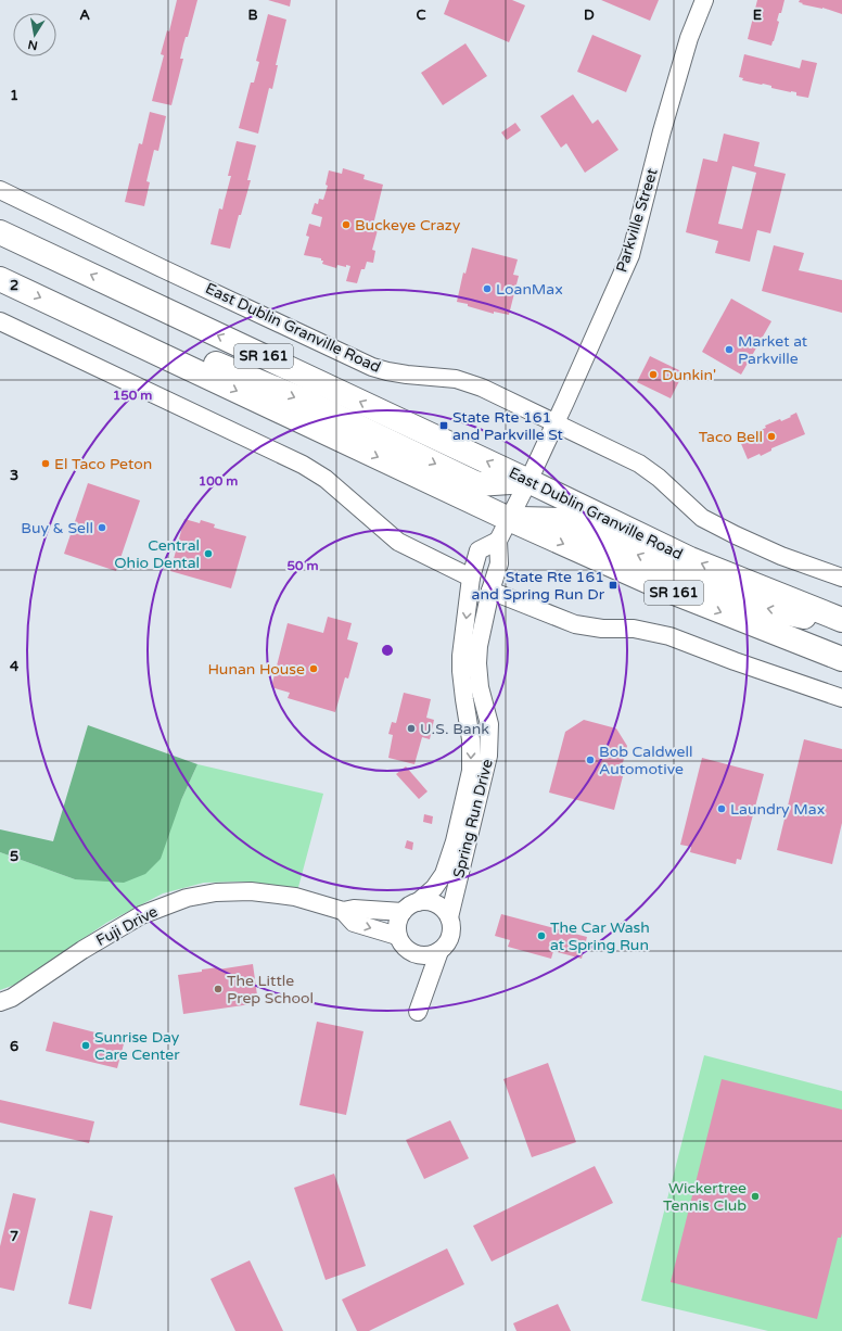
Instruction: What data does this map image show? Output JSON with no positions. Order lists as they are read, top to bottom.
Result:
{
  "streets": {
    "main road": ["East Dublin Granville Road", "SR 161"],
    "street": ["Parkville Street", "Spring Run Drive", "Fuji Drive"]
  },
  "crossings": [
    ["Parkville Street", "East Dublin Granville Road"],
    ["Parkville Street", "Spring Run Drive"],
    ["East Dublin Granville Road", "Spring Run Drive"],
    ["SR 161", "Spring Run Drive"],
    ["Spring Run Drive", "Fuji Drive"]
  ],
  "places": {
    "other": [
      "Buckeye Crazy",
      "LoanMax",
      "Market at Parkville",
      "Dunkin'",
      "Taco Bell",
      "El Taco Peton",
      "Buy & Sell",
      "Central Ohio Dental",
      "Hunan House",
      "U.S. Bank",
      "Bob Caldwell Automotive",
      "Laundry Max",
      "The Car Wash at Spring Run",
      "The Little Prep School",
      "Sunrise Day Care Center",
      "Wickertree Tennis Club"
    ],
    "transit": ["State Rte 161 and Parkville St", "State Rte 161 and Spring Run Dr"]
  },
  "north": "bottom",
  "grid": {
    "columns": [
      "A",
      "B",
      "C",
      "D",
      "E"
    ],
    "rows": [
      "1",
      "2",
      "3",
      "4",
      "5",
      "6",
      "7"
    ]
  },
  "rings": ["150 m", "100 m", "50 m"]
}
